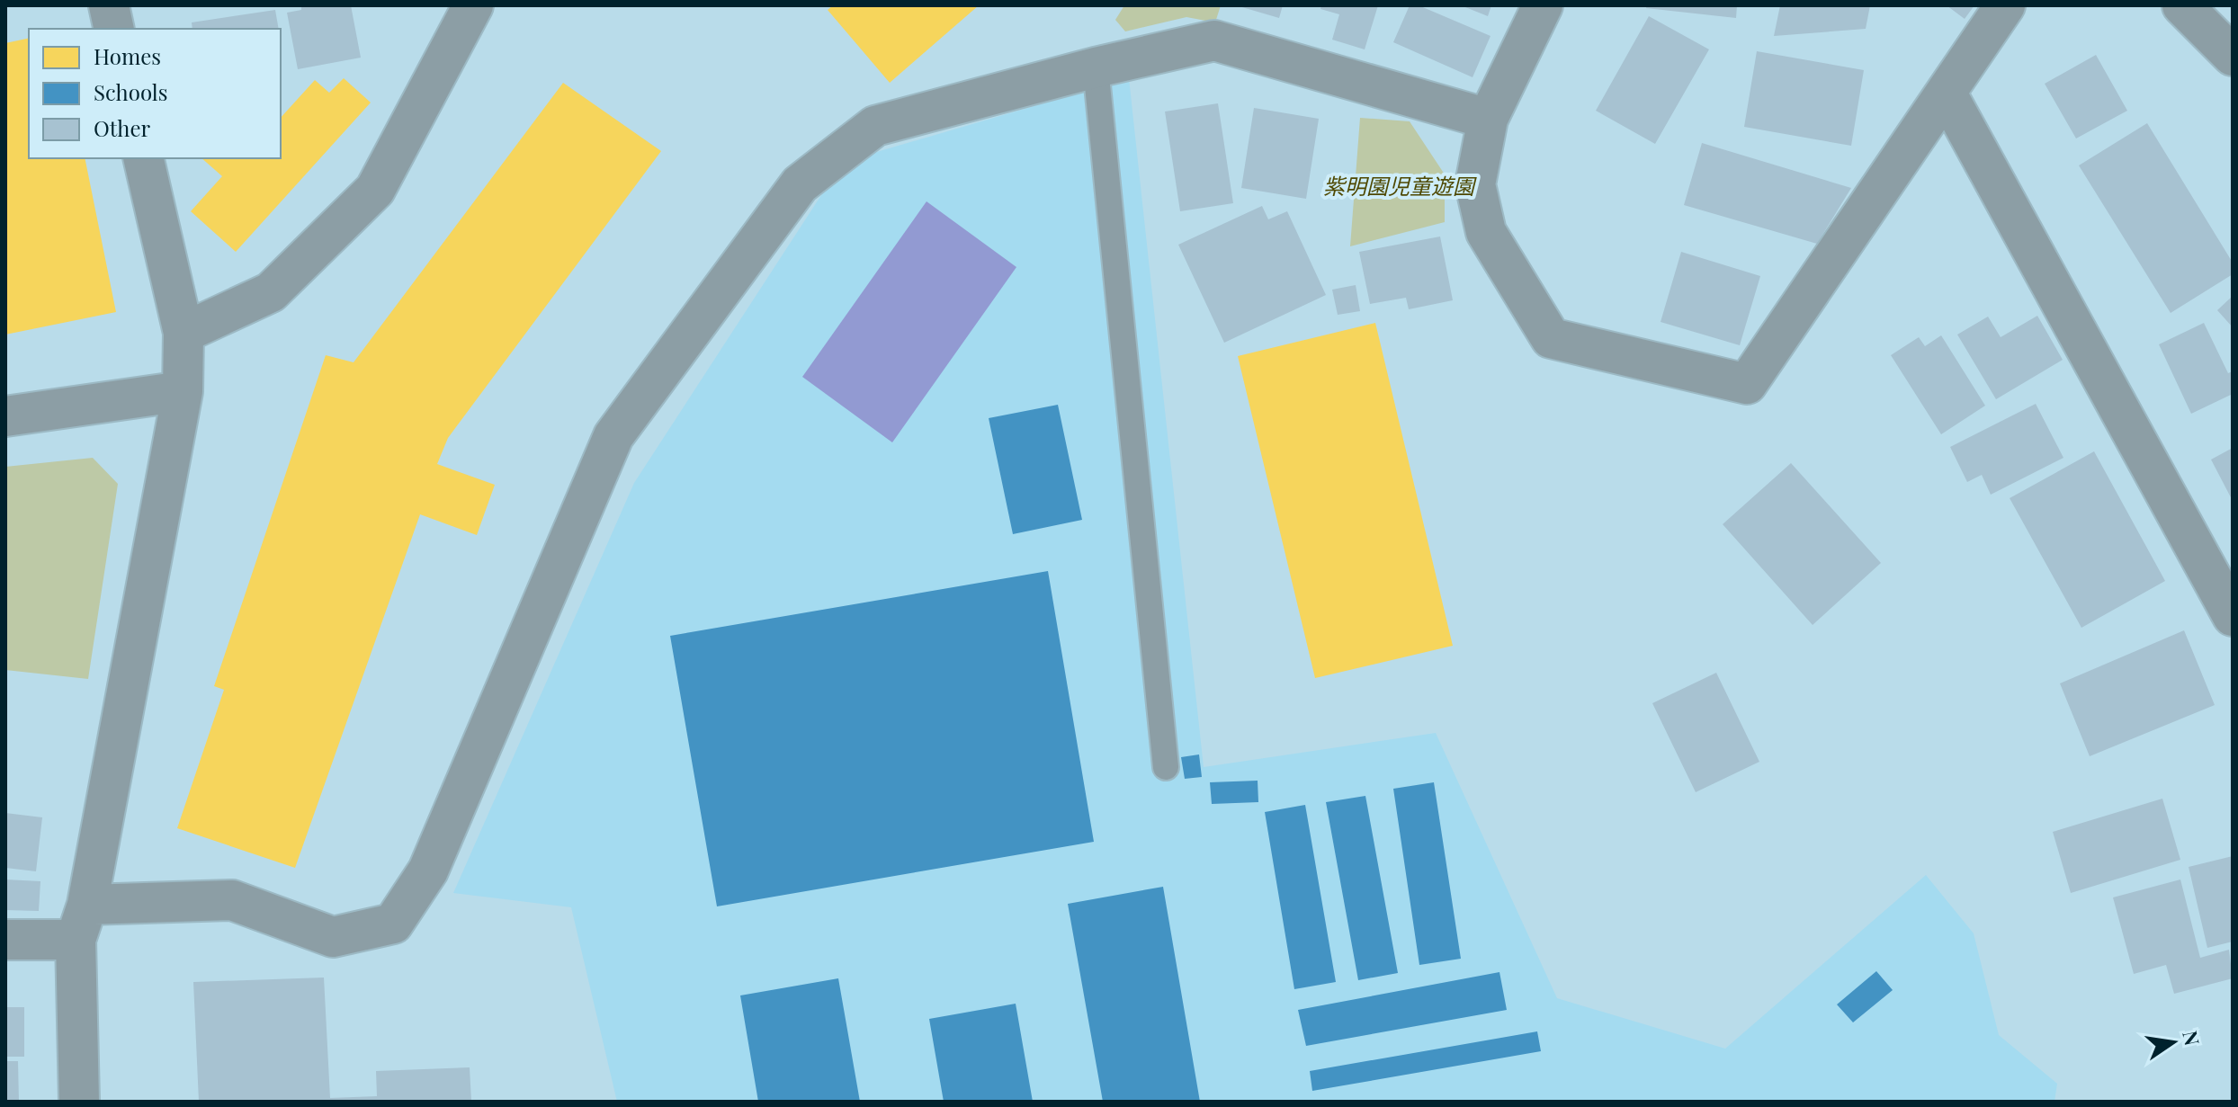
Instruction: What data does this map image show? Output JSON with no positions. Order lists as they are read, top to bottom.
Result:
{
  "parks": ["紫明園児童遊園"],
  "legend": ["Homes", "Schools", "Other"],
  "north": "right"
}
